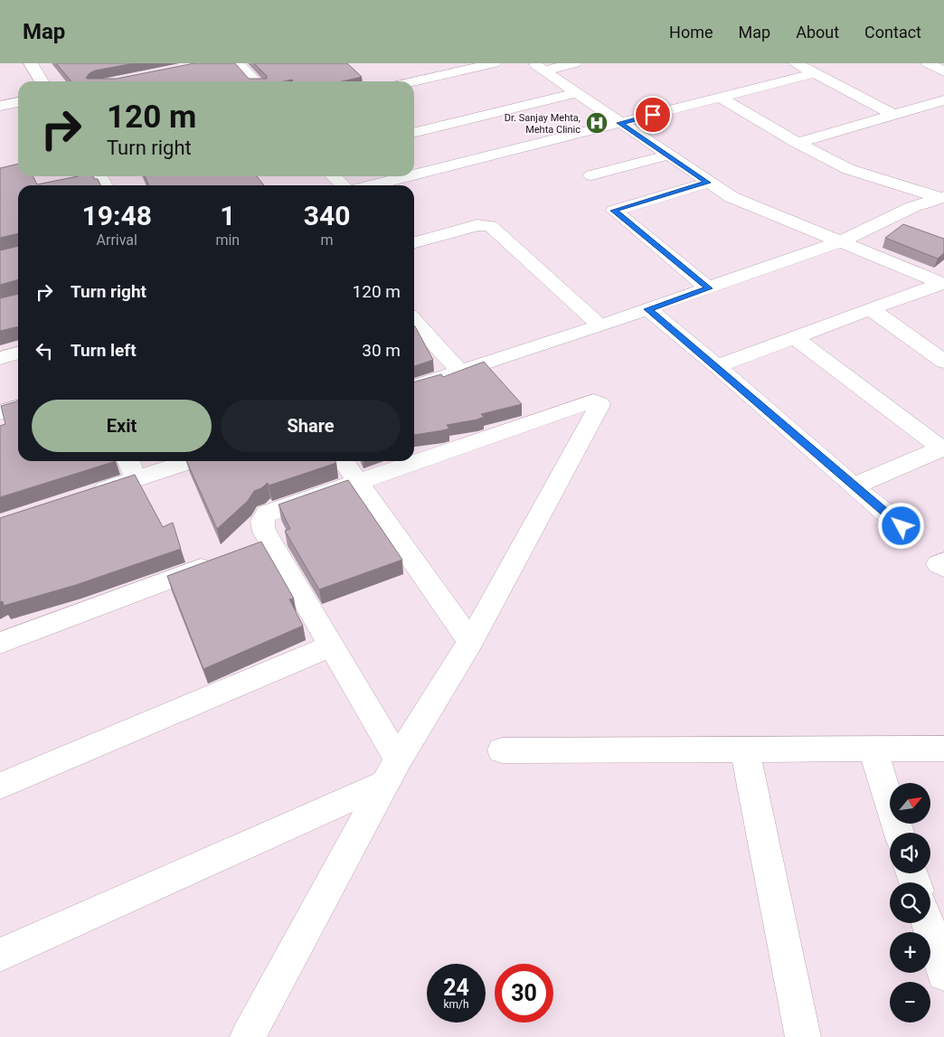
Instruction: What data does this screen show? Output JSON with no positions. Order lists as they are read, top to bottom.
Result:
{
  "places": {
    "hospital": ["Dr. Sanjay Mehta, Mehta Clinic"]
  },
  "north": "top right",
  "page": {
    "header": "Map",
    "nav": [
      "Home",
      "Map",
      "About",
      "Contact"
    ],
    "turn": ["120 m", "Turn right"],
    "eta": [
      "19:48",
      "Arrival",
      "1",
      "min",
      "340",
      "m"
    ],
    "list": [
      {
        "name": "Turn right",
        "value": "120 m"
      },
      {
        "name": "Turn left",
        "value": "30 m"
      }
    ],
    "buttons": ["Exit", "Share"],
    "map_buttons": ["+", "−"],
    "speed": "24 km/h",
    "limit": "30"
  }
}
